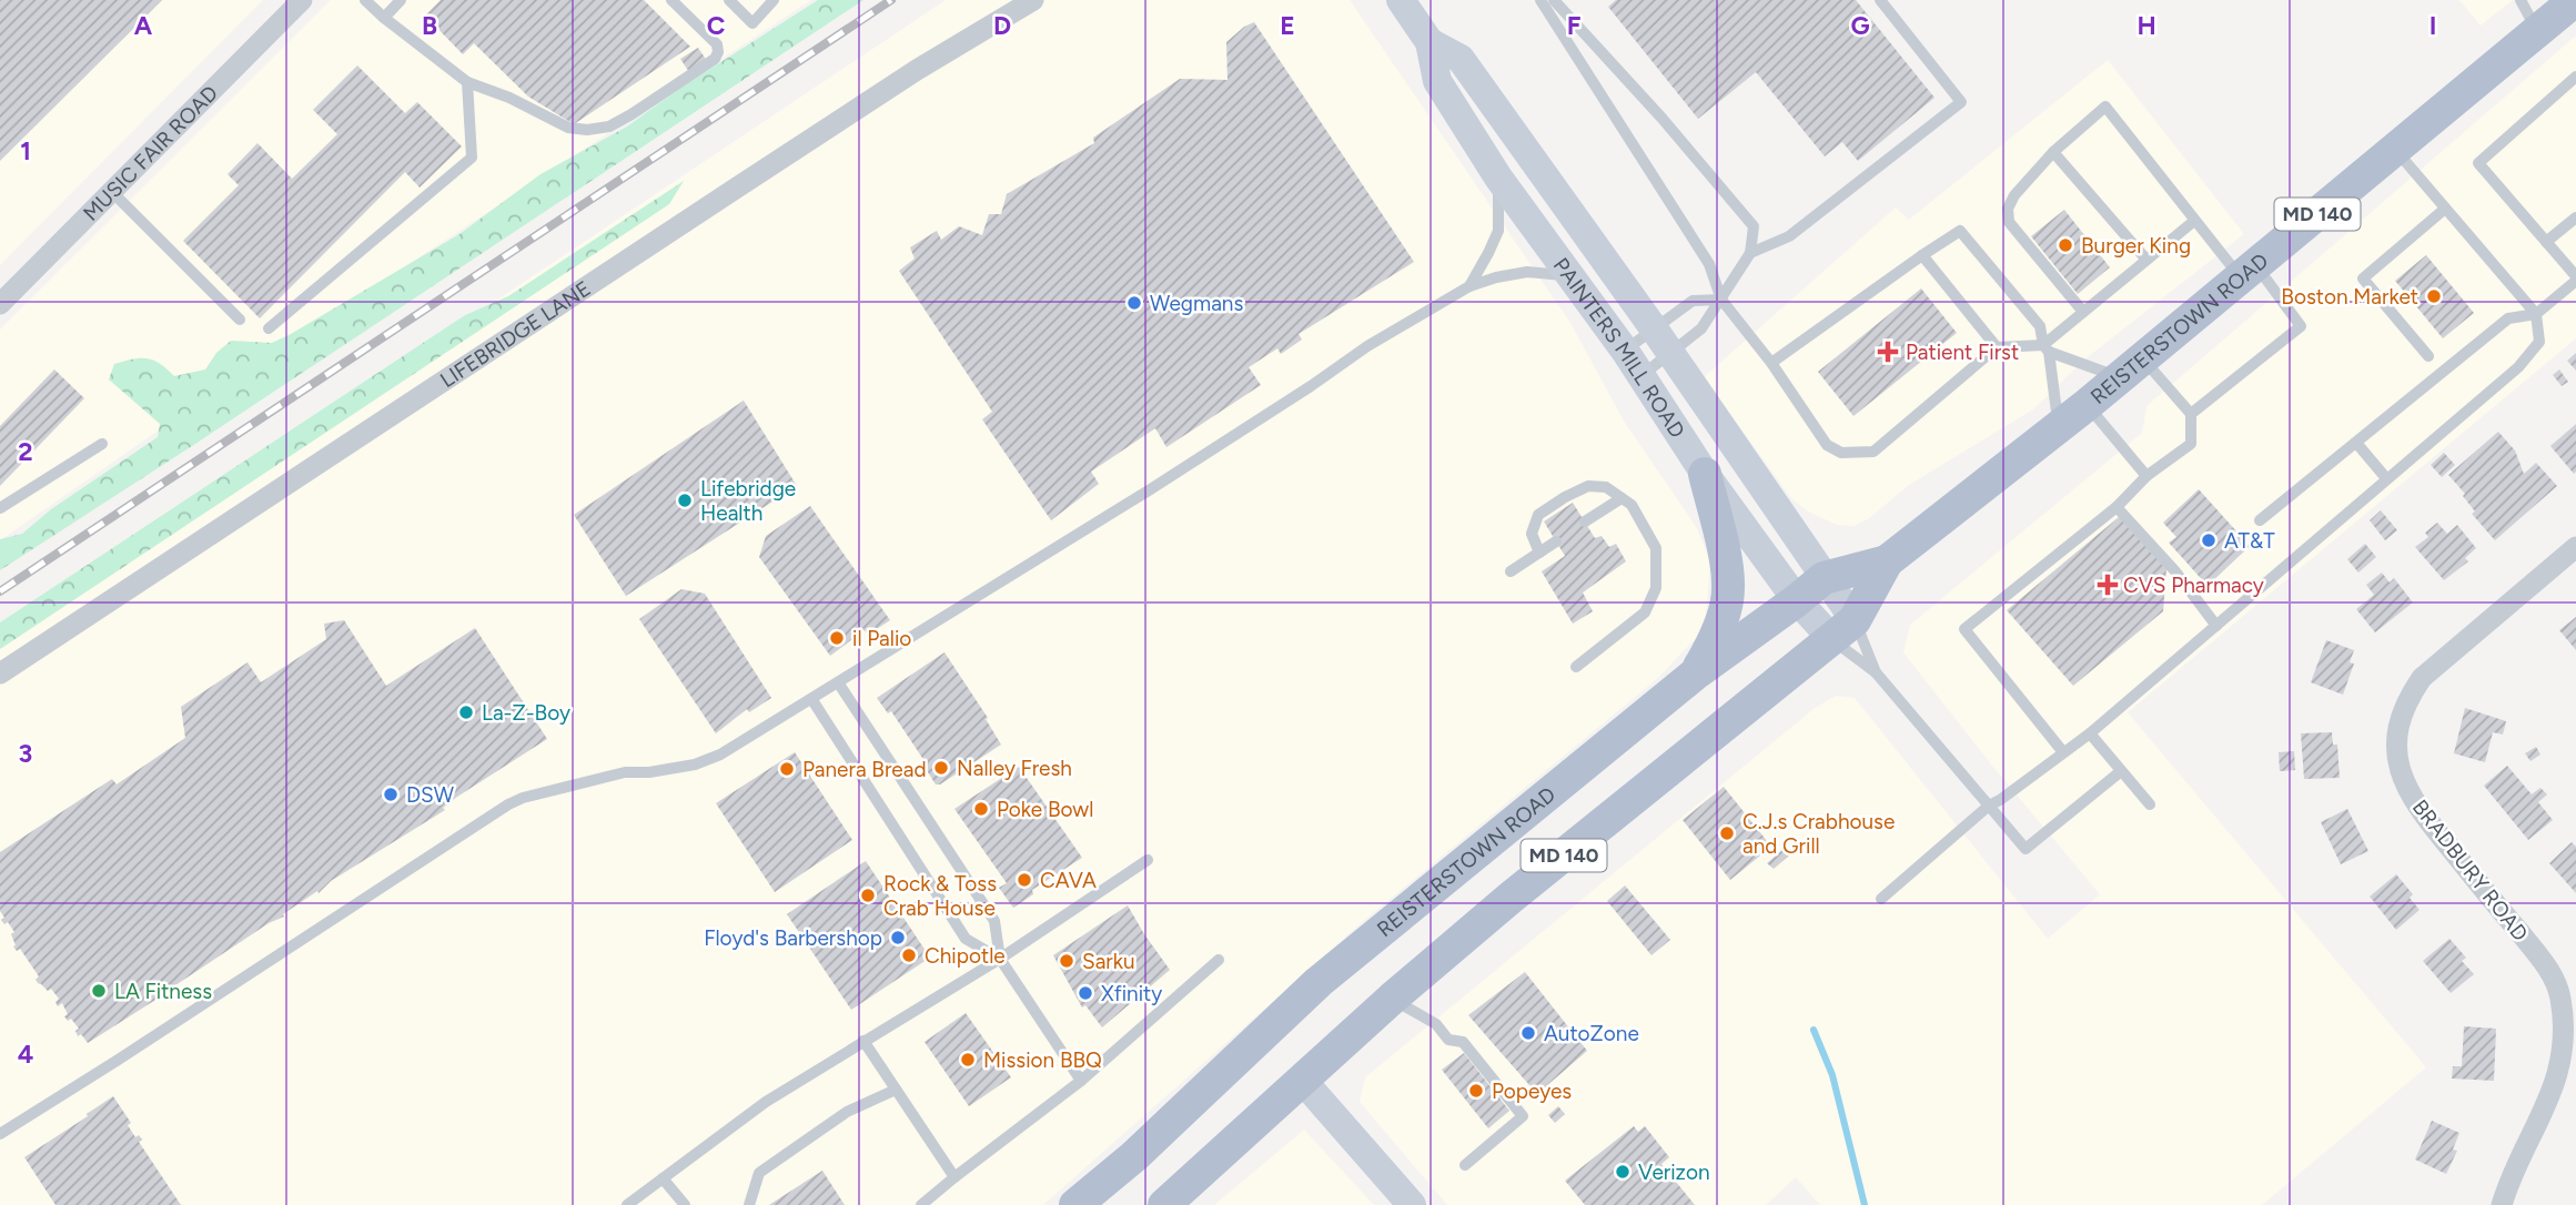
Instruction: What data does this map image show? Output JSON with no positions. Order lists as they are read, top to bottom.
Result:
{
  "streets": {
    "main road": ["MD 140", "REISTERSTOWN ROAD", "PAINTERS MILL ROAD"],
    "street": ["MUSIC FAIR ROAD", "LIFEBRIDGE LANE", "BRADBURY ROAD"]
  },
  "crossings": [
    ["REISTERSTOWN ROAD", "PAINTERS MILL ROAD"]
  ],
  "places": {
    "other": [
      "Burger King",
      "Boston Market",
      "Wegmans",
      "Lifebridge Health",
      "AT&T",
      "il Palio",
      "La-Z-Boy",
      "Nalley Fresh",
      "Panera Bread",
      "DSW",
      "Poke Bowl",
      "C.J.s Crabhouse and Grill",
      "CAVA",
      "Rock & Toss Crab House",
      "Floyd's Barbershop",
      "Chipotle",
      "Sarku",
      "LA Fitness",
      "Xfinity",
      "AutoZone",
      "Mission BBQ",
      "Popeyes",
      "Verizon"
    ],
    "health": ["Patient First", "CVS Pharmacy"]
  },
  "grid": {
    "columns": [
      "A",
      "B",
      "C",
      "D",
      "E",
      "F",
      "G",
      "H",
      "I"
    ],
    "rows": [
      "1",
      "2",
      "3",
      "4"
    ]
  }
}
